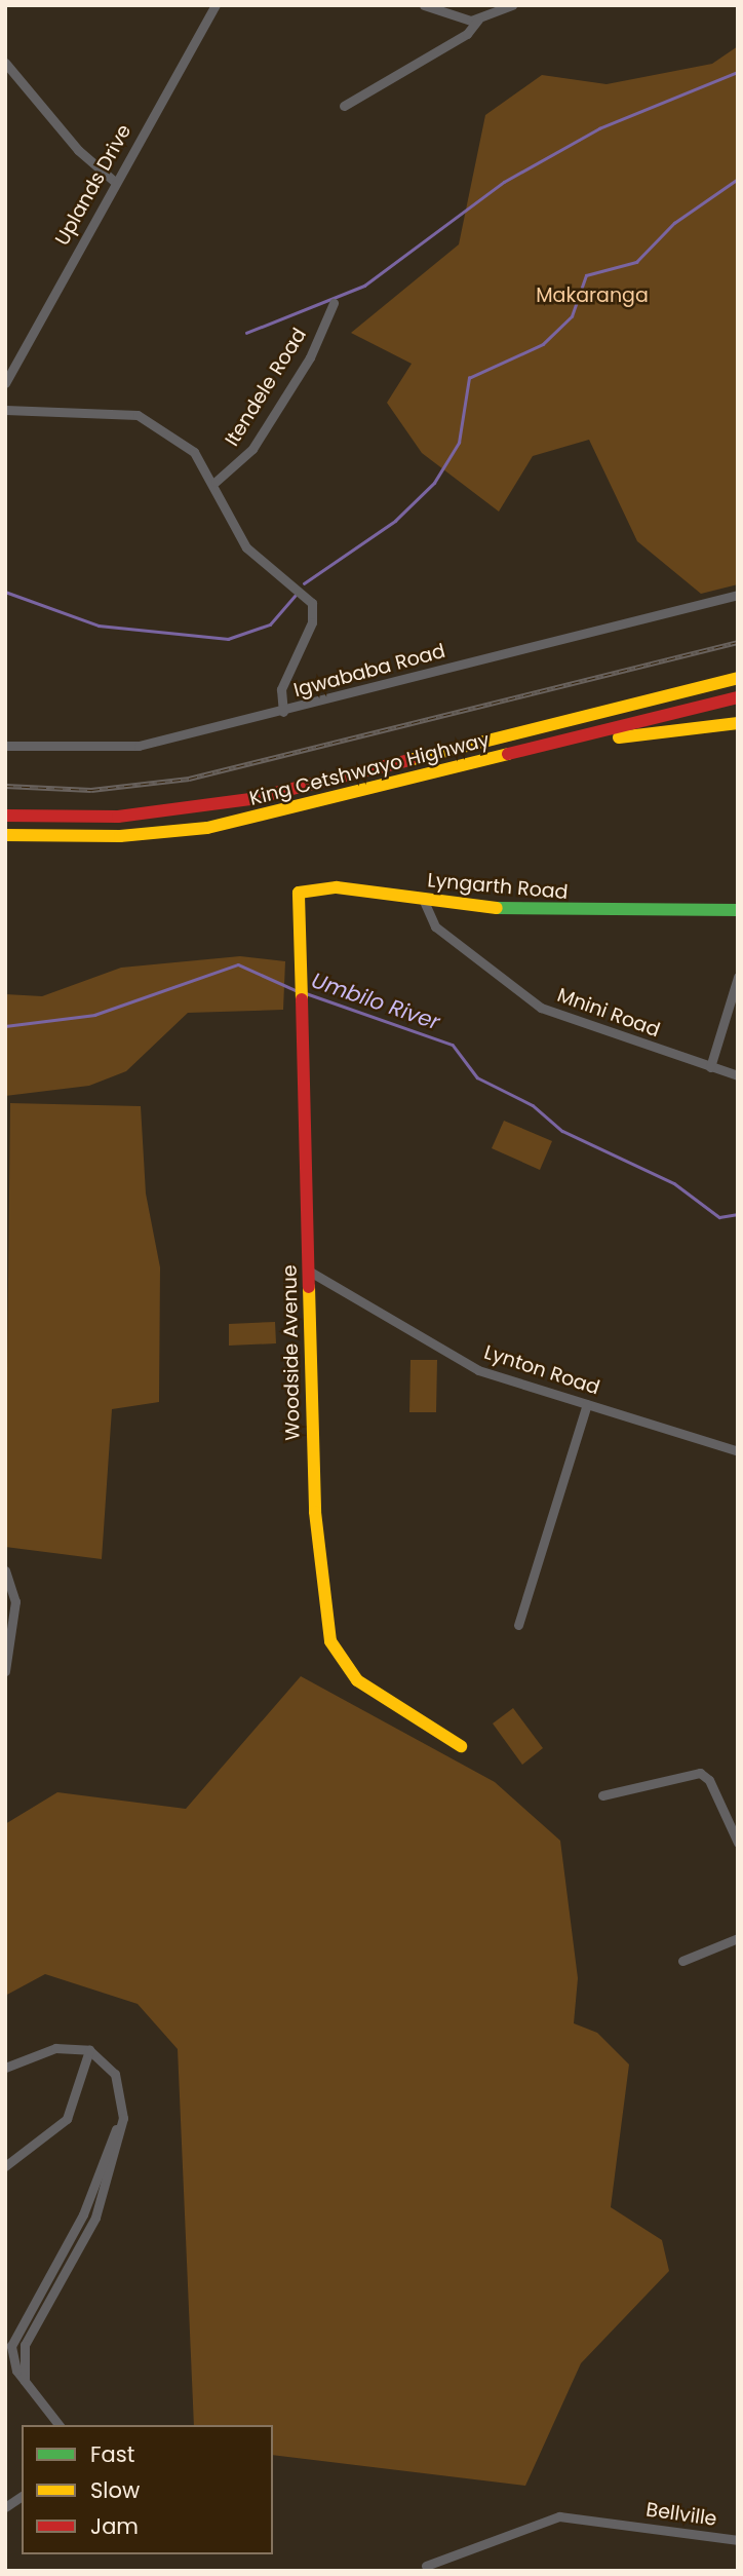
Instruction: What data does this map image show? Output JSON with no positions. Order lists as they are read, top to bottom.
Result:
{
  "streets": {
    "main road": ["King Cetshwayo Highway", "Lyngarth Road", "Woodside Avenue"],
    "street": [
      "Uplands Drive",
      "Itendele Road",
      "Igwababa Road",
      "Mnini Road",
      "Lynton Road",
      "Bellville"
    ]
  },
  "crossings": [
    ["Lyngarth Road", "Mnini Road"],
    ["Lyngarth Road", "Woodside Avenue"],
    ["Woodside Avenue", "Lynton Road"]
  ],
  "water": ["Umbilo River"],
  "parks": ["Makaranga"],
  "legend": ["Fast", "Slow", "Jam"]
}
